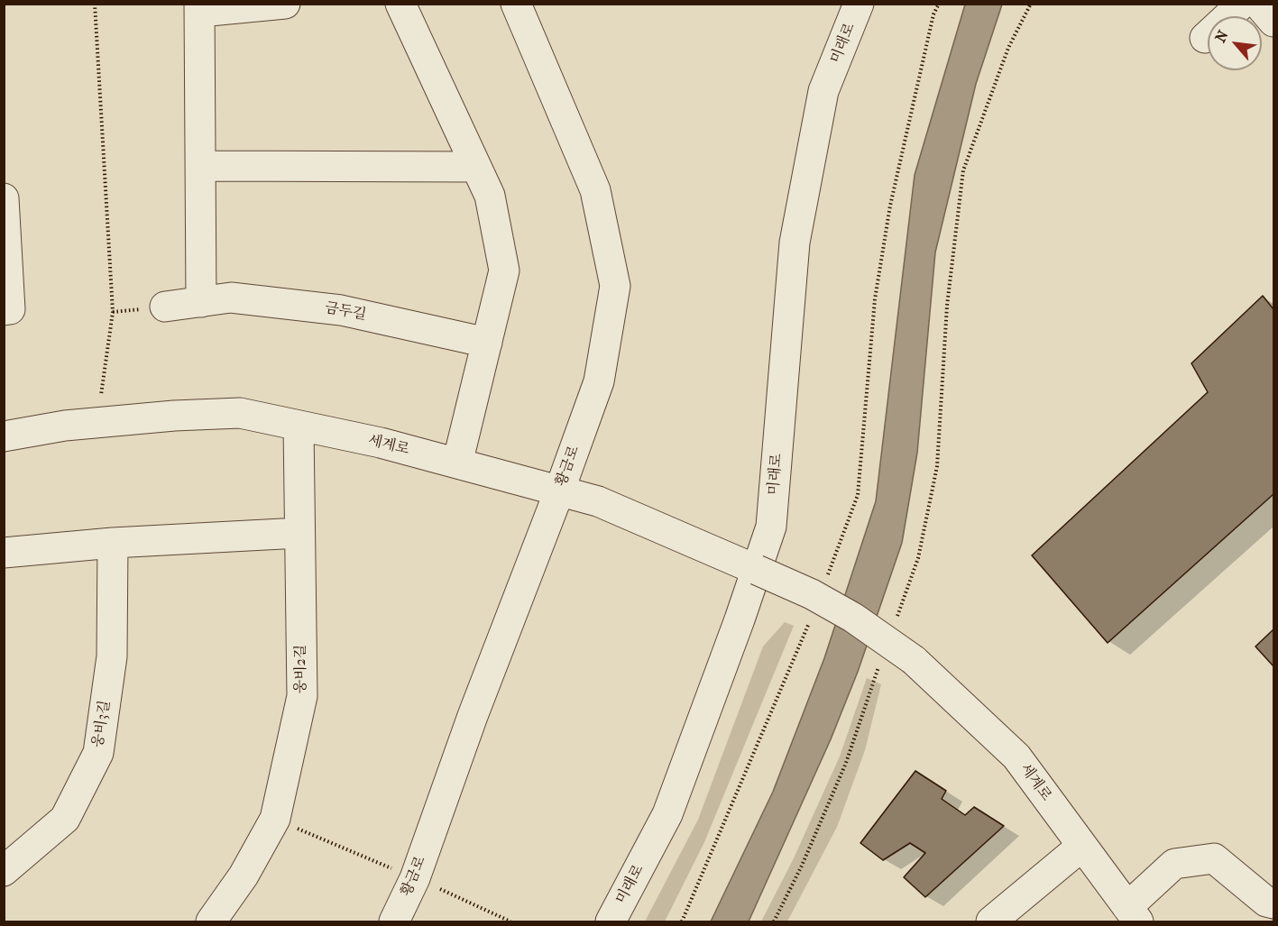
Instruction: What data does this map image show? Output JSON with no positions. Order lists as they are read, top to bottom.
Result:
{
  "streets": {
    "street": [
      "미래로",
      "금두길",
      "세계로",
      "황금로",
      "웅비2길",
      "웅비3길"
    ]
  },
  "crossings": [
    ["미래로", "세계로"],
    ["세계로", "황금로"],
    ["세계로", "웅비2길"]
  ],
  "north": "top left"
}
